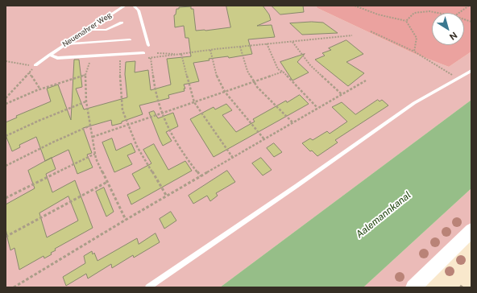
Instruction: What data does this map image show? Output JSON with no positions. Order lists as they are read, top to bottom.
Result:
{
  "streets": {
    "lane": ["Neuenahrer Weg"]
  },
  "water": ["Aalemannkanal"],
  "north": "bottom right"
}
